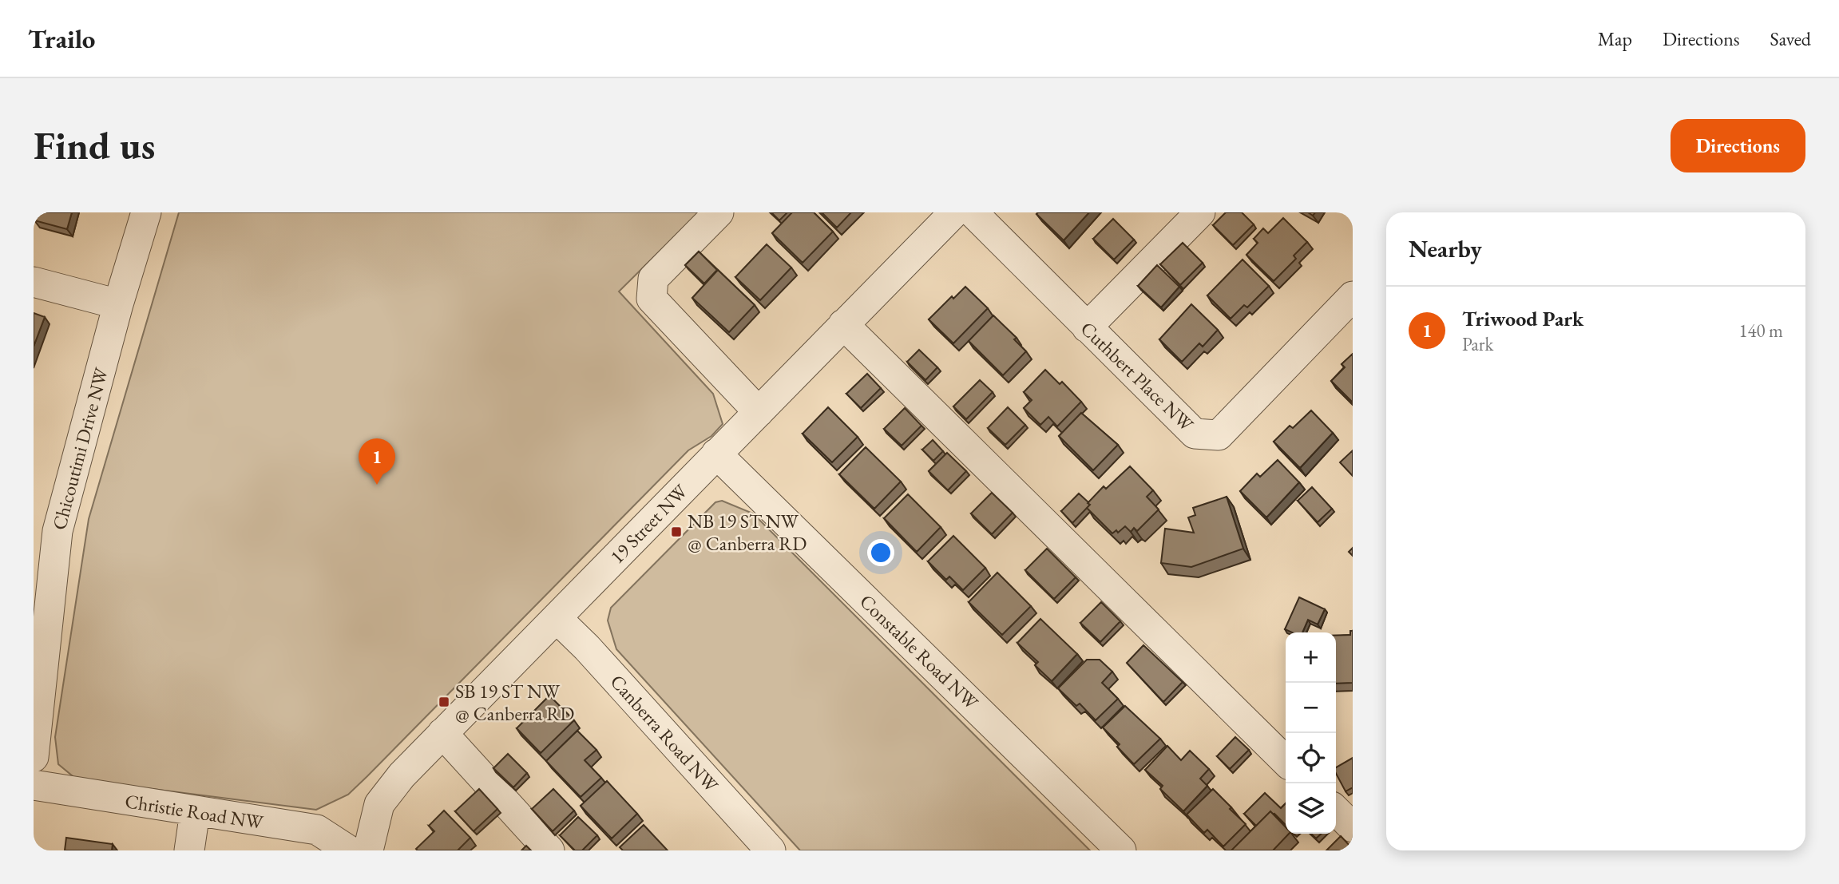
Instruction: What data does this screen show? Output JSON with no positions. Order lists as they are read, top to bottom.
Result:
{
  "streets": {
    "street": [
      "Cuthbert Place NW",
      "Chicoutimi Drive NW",
      "19 Street NW",
      "Constable Road NW",
      "Canberra Road NW",
      "Christie Road NW"
    ]
  },
  "crossings": [
    ["19 Street NW", "Constable Road NW"],
    ["19 Street NW", "Canberra Road NW"]
  ],
  "places": {
    "transit": ["NB 19 ST NW @ Canberra RD", "SB 19 ST NW @ Canberra RD"]
  },
  "page": {
    "header": "Trailo",
    "nav": ["Map", "Directions", "Saved"],
    "buttons": "Directions",
    "title": "Find us",
    "heading": "Nearby",
    "list": [
      {
        "mark": "1",
        "name": "Triwood Park",
        "note": "Park",
        "value": "140 m"
      }
    ],
    "pins": "1",
    "map_buttons": ["+", "−"]
  }
}
